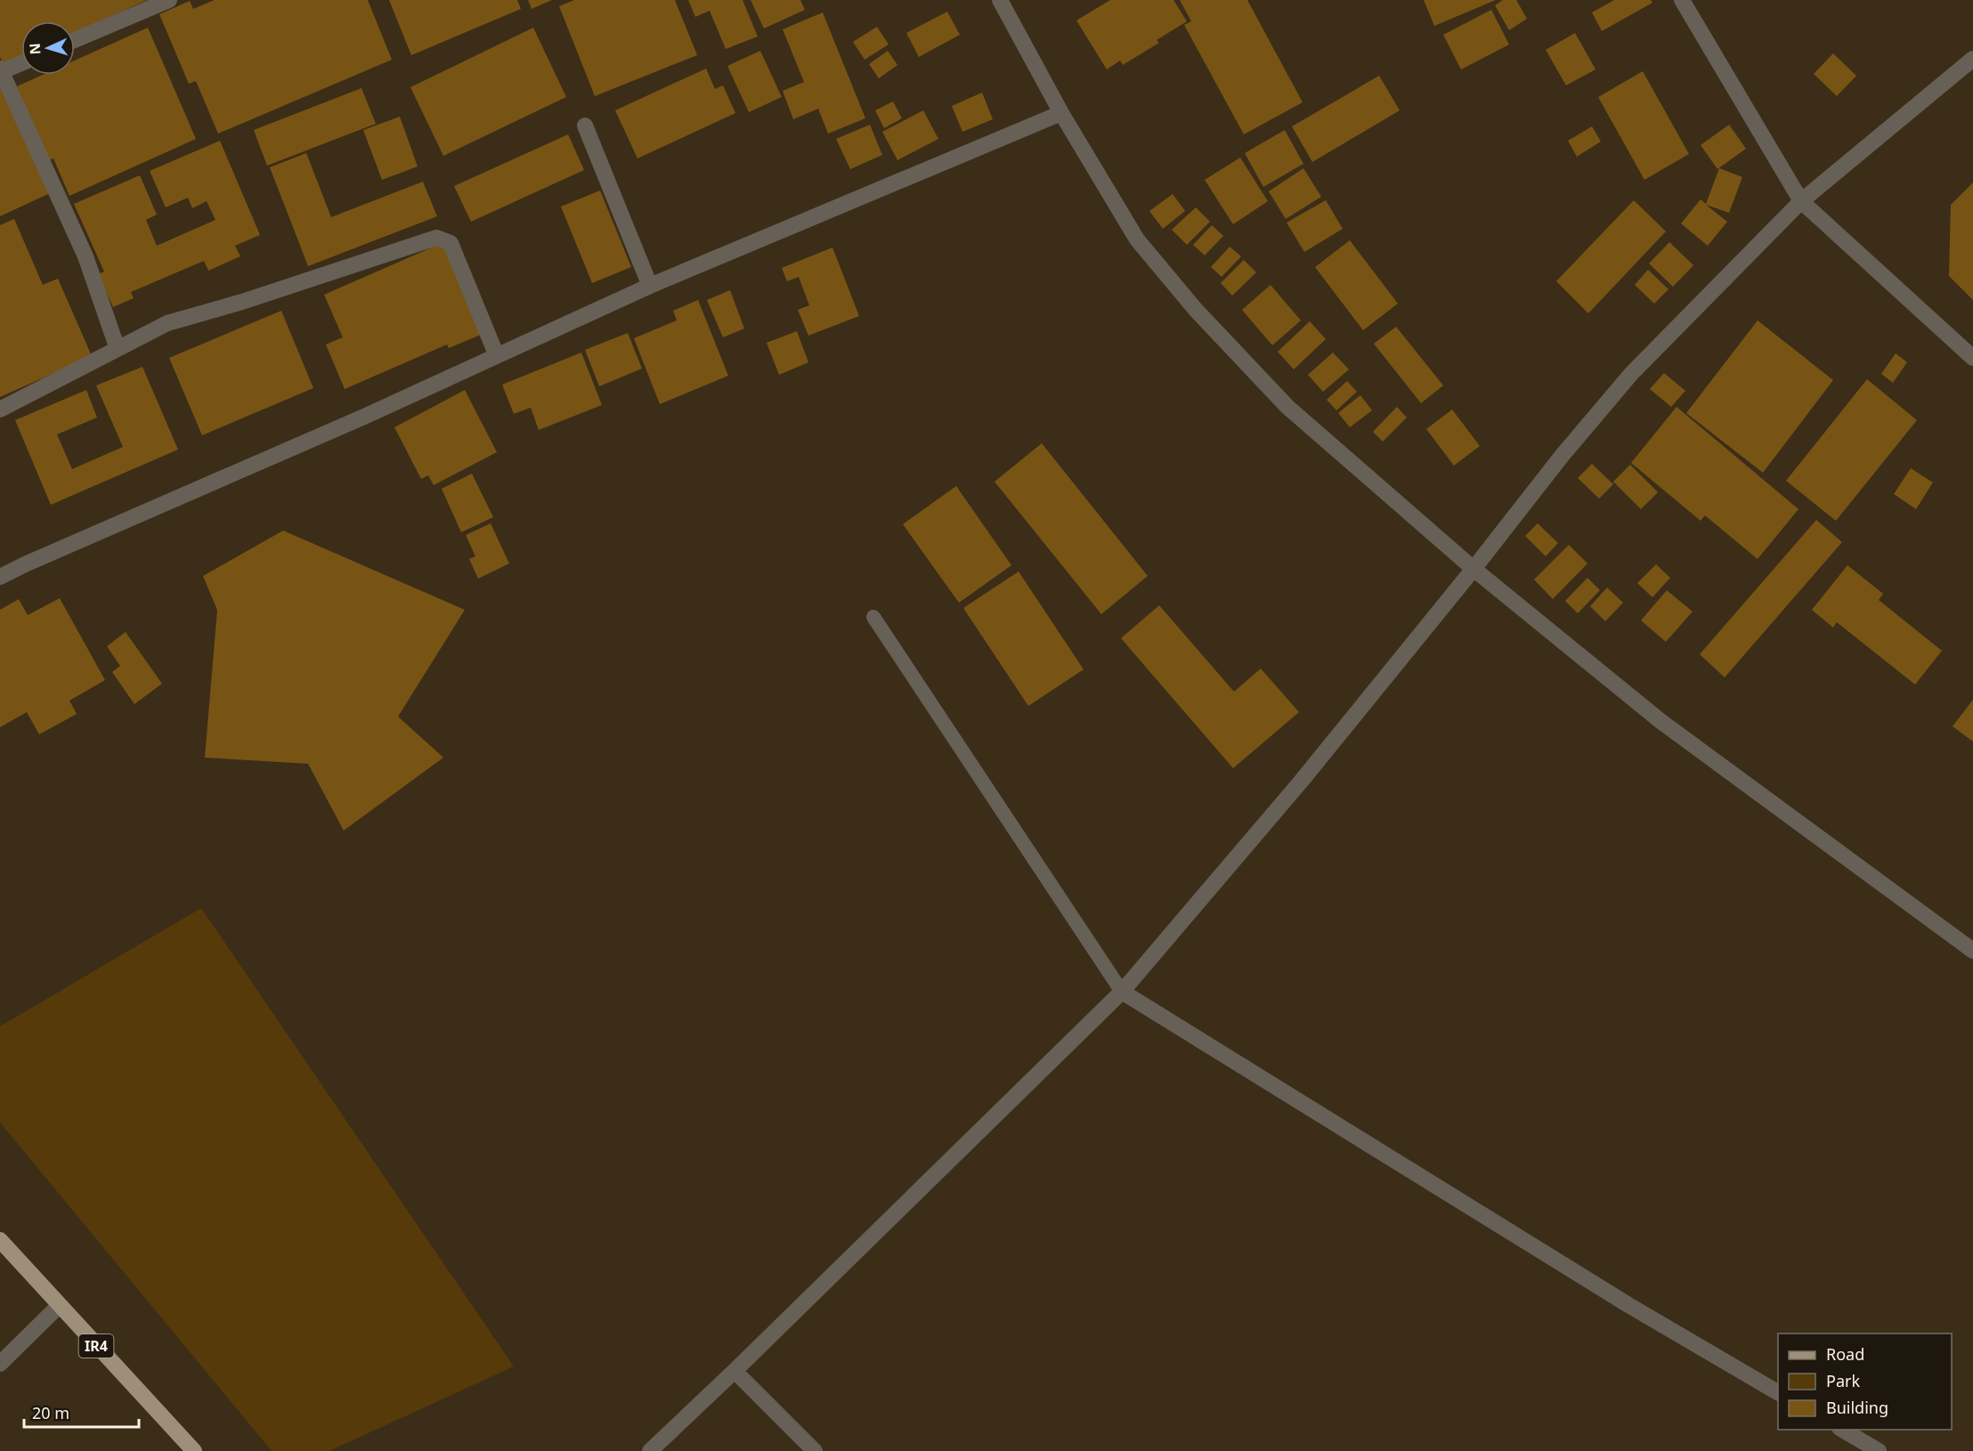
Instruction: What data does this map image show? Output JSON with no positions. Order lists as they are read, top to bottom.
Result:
{
  "streets": {
    "main road": ["IR4"]
  },
  "legend": ["Road", "Park", "Building"],
  "scale_bar": "20 m",
  "north": "left"
}
